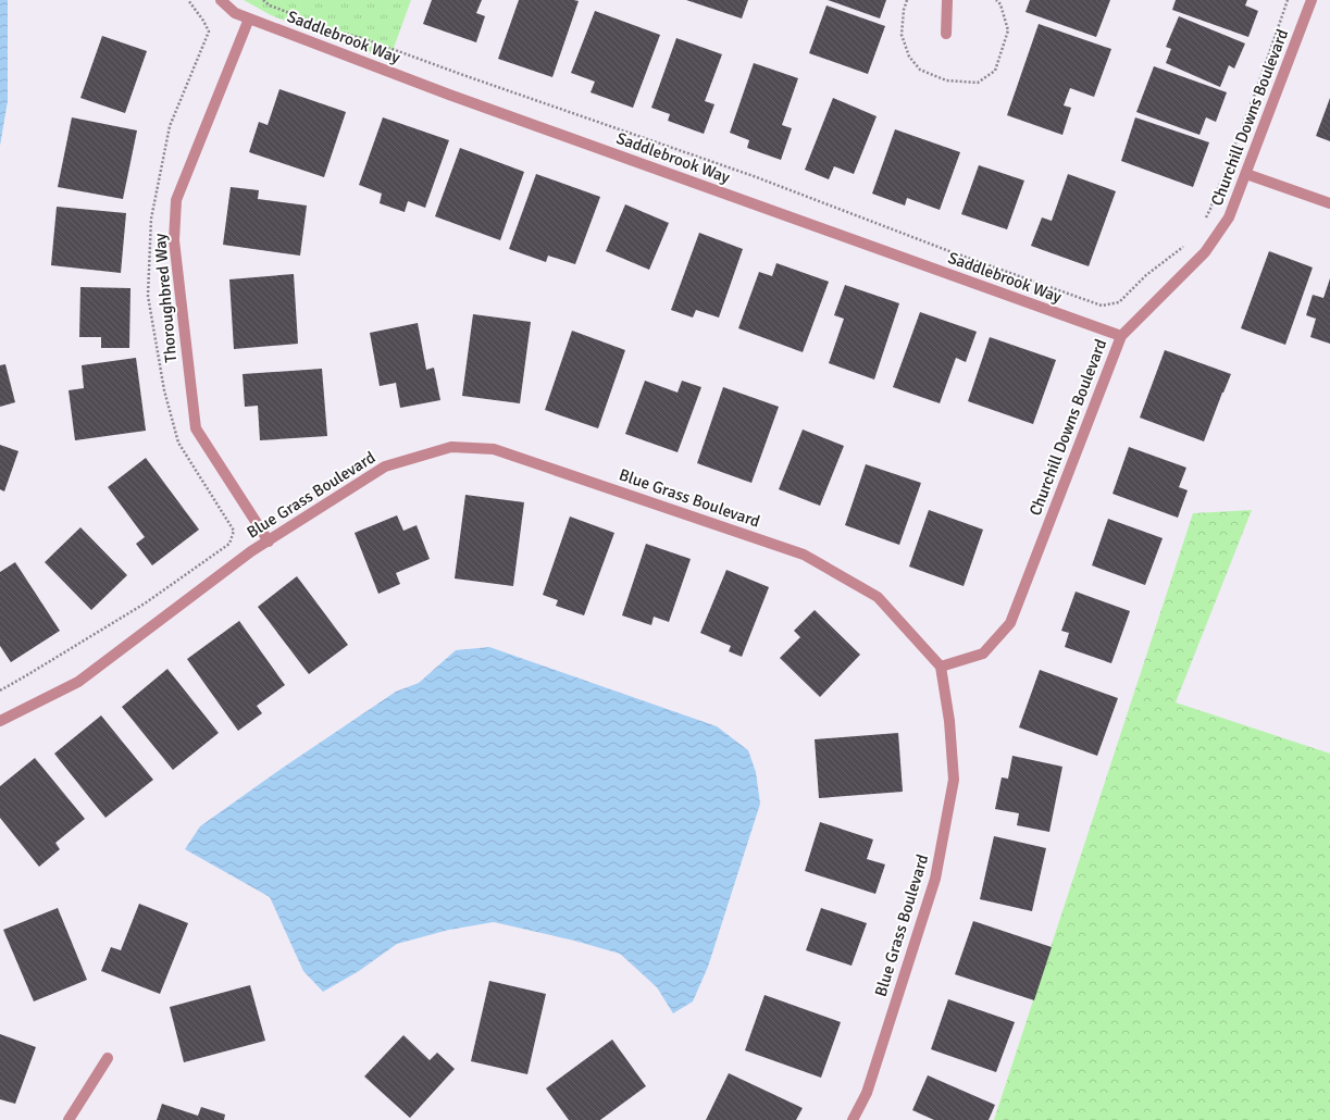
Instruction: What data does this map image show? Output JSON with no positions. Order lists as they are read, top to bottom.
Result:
{
  "streets": {
    "street": [
      "Saddlebrook Way",
      "Churchill Downs Boulevard",
      "Thoroughbred Way",
      "Blue Grass Boulevard"
    ]
  },
  "crossings": [
    ["Saddlebrook Way", "Churchill Downs Boulevard"],
    ["Saddlebrook Way", "Thoroughbred Way"],
    ["Churchill Downs Boulevard", "Blue Grass Boulevard"],
    ["Thoroughbred Way", "Blue Grass Boulevard"]
  ]
}
